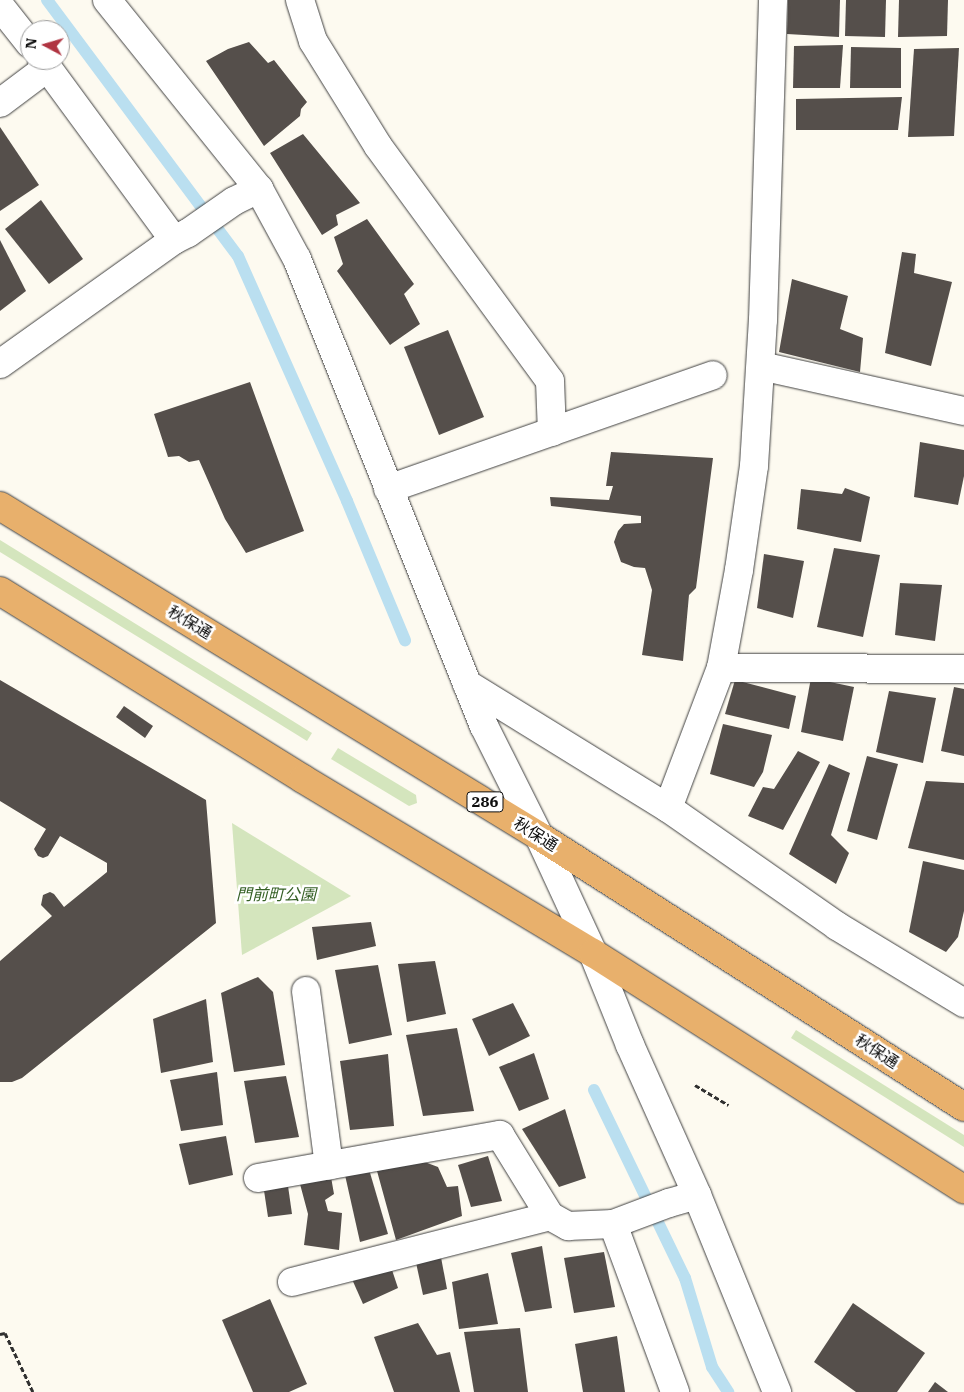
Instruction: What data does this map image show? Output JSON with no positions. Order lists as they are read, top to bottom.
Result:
{
  "streets": {
    "highway": ["秋保通", "286"]
  },
  "parks": ["門前町公園"],
  "north": "left"
}
